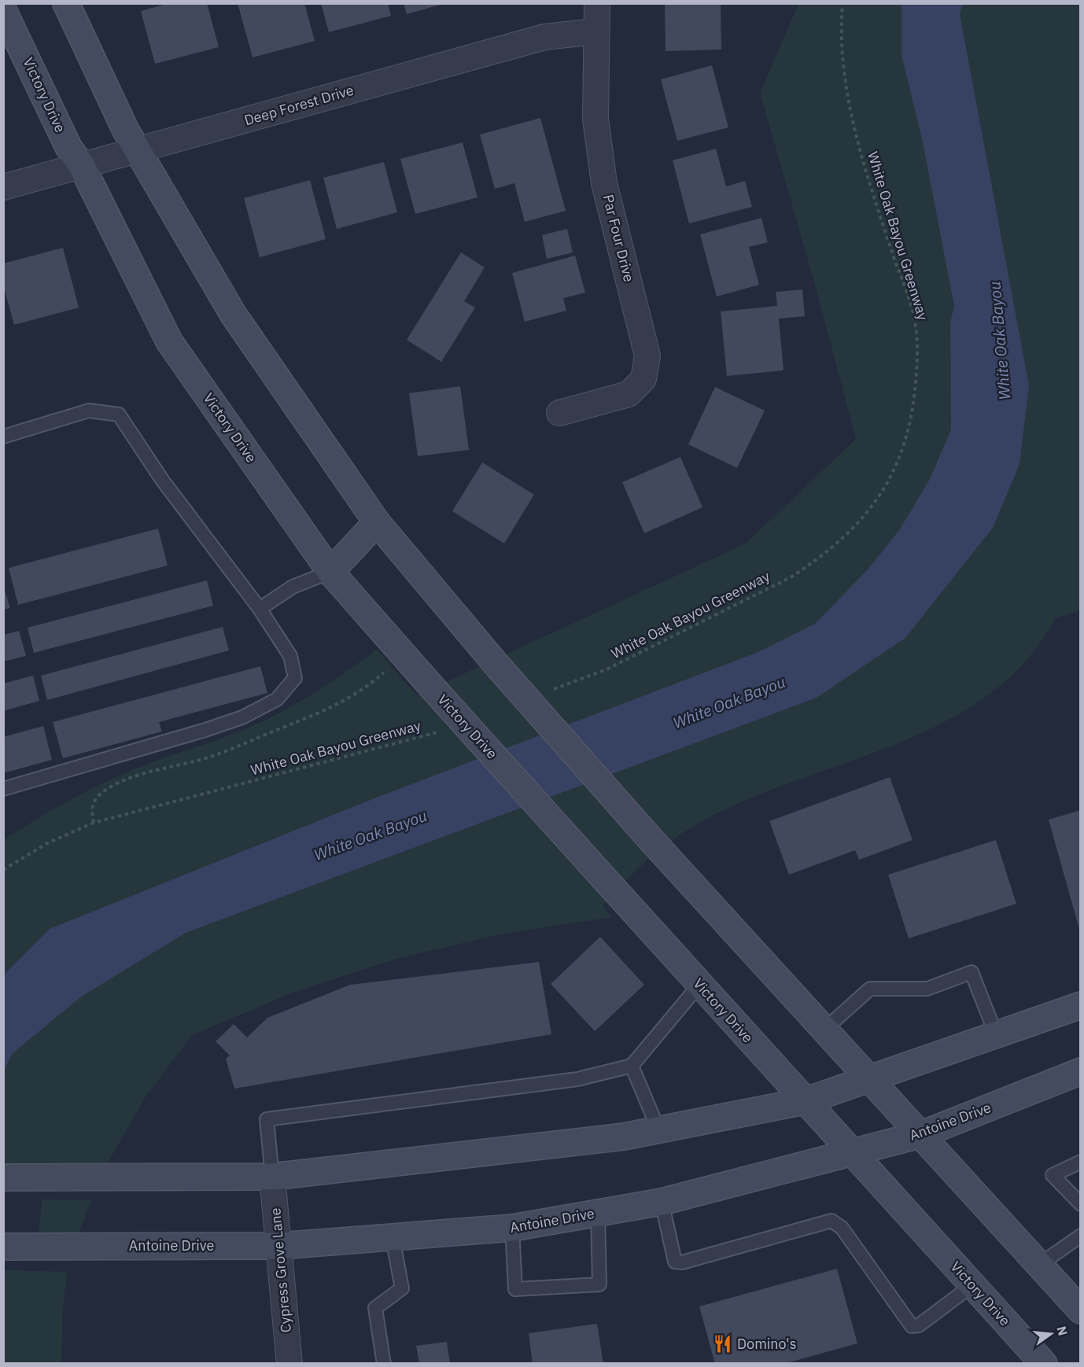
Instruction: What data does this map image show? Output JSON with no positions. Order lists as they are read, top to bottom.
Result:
{
  "streets": {
    "main road": ["Victory Drive", "Antoine Drive"],
    "street": ["Deep Forest Drive", "Par Four Drive", "Cypress Grove Lane"],
    "path": ["White Oak Bayou Greenway"]
  },
  "crossings": [
    ["Victory Drive", "Deep Forest Drive"],
    ["Victory Drive", "Antoine Drive"],
    ["Deep Forest Drive", "Par Four Drive"],
    ["Antoine Drive", "Cypress Grove Lane"]
  ],
  "water": ["White Oak Bayou"],
  "places": {
    "restaurant": ["Domino's"]
  },
  "north": "right"
}
